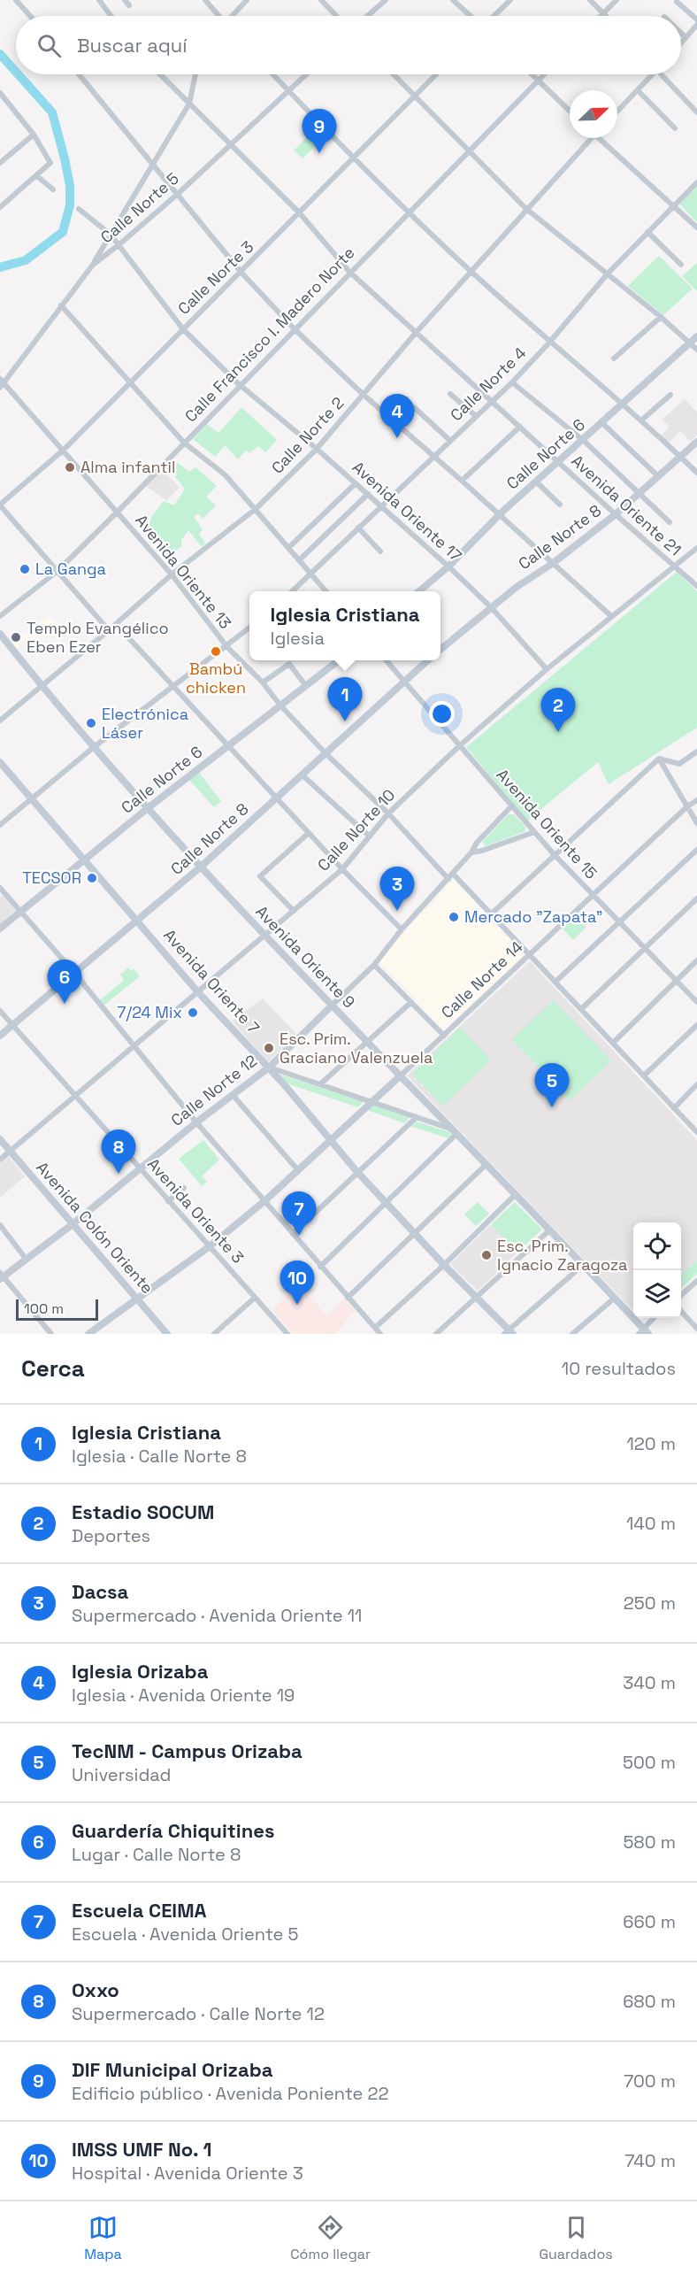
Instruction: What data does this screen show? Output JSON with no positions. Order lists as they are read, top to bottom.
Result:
{
  "streets": {
    "street": [
      "Calle Norte 5",
      "Calle Norte 3",
      "Calle Francisco I. Madero Norte",
      "Calle Norte 4",
      "Calle Norte 2",
      "Calle Norte 6",
      "Avenida Oriente 21",
      "Avenida Oriente 17",
      "Calle Norte 8",
      "Avenida Oriente 13",
      "Avenida Oriente 15",
      "Calle Norte 10",
      "Avenida Oriente 9",
      "Calle Norte 14",
      "Avenida Oriente 7",
      "Calle Norte 12",
      "Avenida Oriente 3",
      "Avenida Colón Oriente"
    ]
  },
  "crossings": [
    ["Calle Norte 5", "Avenida Oriente 21"],
    ["Calle Norte 5", "Avenida Oriente 17"],
    ["Calle Norte 5", "Avenida Oriente 13"],
    ["Calle Norte 3", "Avenida Oriente 21"],
    ["Calle Norte 3", "Avenida Oriente 17"],
    ["Calle Norte 3", "Avenida Oriente 13"],
    ["Calle Francisco I. Madero Norte", "Avenida Oriente 21"],
    ["Calle Francisco I. Madero Norte", "Avenida Oriente 17"],
    ["Calle Francisco I. Madero Norte", "Avenida Oriente 13"],
    ["Calle Norte 4", "Avenida Oriente 21"],
    ["Calle Norte 4", "Avenida Oriente 17"],
    ["Calle Norte 2", "Avenida Oriente 21"],
    ["Calle Norte 2", "Avenida Oriente 17"],
    ["Calle Norte 2", "Avenida Oriente 13"],
    ["Calle Norte 2", "Avenida Oriente 9"],
    ["Calle Norte 6", "Avenida Oriente 21"],
    ["Calle Norte 6", "Avenida Oriente 17"],
    ["Calle Norte 6", "Avenida Oriente 13"],
    ["Calle Norte 6", "Avenida Oriente 9"],
    ["Calle Norte 6", "Avenida Oriente 7"],
    ["Avenida Oriente 21", "Calle Norte 8"],
    ["Avenida Oriente 21", "Calle Norte 10"],
    ["Avenida Oriente 17", "Calle Norte 8"],
    ["Avenida Oriente 17", "Calle Norte 10"],
    ["Calle Norte 8", "Avenida Oriente 13"],
    ["Calle Norte 8", "Avenida Oriente 15"],
    ["Calle Norte 8", "Avenida Oriente 9"],
    ["Calle Norte 8", "Avenida Oriente 7"],
    ["Calle Norte 8", "Avenida Oriente 3"],
    ["Avenida Oriente 13", "Calle Norte 10"],
    ["Avenida Oriente 13", "Calle Norte 12"],
    ["Avenida Oriente 15", "Calle Norte 10"],
    ["Avenida Oriente 15", "Calle Norte 14"],
    ["Avenida Oriente 15", "Calle Norte 12"],
    ["Calle Norte 10", "Avenida Oriente 9"],
    ["Calle Norte 10", "Avenida Oriente 7"],
    ["Calle Norte 10", "Avenida Oriente 3"],
    ["Calle Norte 10", "Avenida Colón Oriente"],
    ["Avenida Oriente 9", "Calle Norte 14"],
    ["Avenida Oriente 9", "Calle Norte 12"],
    ["Calle Norte 14", "Avenida Oriente 7"],
    ["Calle Norte 14", "Avenida Oriente 3"],
    ["Calle Norte 14", "Avenida Colón Oriente"],
    ["Avenida Oriente 7", "Calle Norte 12"],
    ["Calle Norte 12", "Avenida Oriente 3"],
    ["Calle Norte 12", "Avenida Colón Oriente"]
  ],
  "places": [
    "Alma infantil",
    "La Ganga",
    "Templo Evangélico Eben Ezer",
    "Bambú chicken",
    "Electrónica Láser",
    "TECSOR",
    "Mercado \"Zapata\"",
    "7/24 Mix",
    "Esc. Prim. Graciano Valenzuela",
    "Esc. Prim. Ignacio Zaragoza"
  ],
  "scale_bar": "100 m",
  "north": "top right",
  "page": {
    "search": "Buscar aquí",
    "pins": [
      "9",
      "4",
      "1",
      "2",
      "3",
      "6",
      "5",
      "8",
      "7",
      "10"
    ],
    "popup": ["Iglesia Cristiana", "Iglesia"],
    "scale": "100 m",
    "heading": ["Cerca", "10 resultados"],
    "list": [
      {
        "mark": "1",
        "name": "Iglesia Cristiana",
        "note": "Iglesia · Calle Norte 8",
        "value": "120 m"
      },
      {
        "mark": "2",
        "name": "Estadio SOCUM",
        "note": "Deportes",
        "value": "140 m"
      },
      {
        "mark": "3",
        "name": "Dacsa",
        "note": "Supermercado · Avenida Oriente 11",
        "value": "250 m"
      },
      {
        "mark": "4",
        "name": "Iglesia Orizaba",
        "note": "Iglesia · Avenida Oriente 19",
        "value": "340 m"
      },
      {
        "mark": "5",
        "name": "TecNM - Campus Orizaba",
        "note": "Universidad",
        "value": "500 m"
      },
      {
        "mark": "6",
        "name": "Guardería Chiquitines",
        "note": "Lugar · Calle Norte 8",
        "value": "580 m"
      },
      {
        "mark": "7",
        "name": "Escuela CEIMA",
        "note": "Escuela · Avenida Oriente 5",
        "value": "660 m"
      },
      {
        "mark": "8",
        "name": "Oxxo",
        "note": "Supermercado · Calle Norte 12",
        "value": "680 m"
      },
      {
        "mark": "9",
        "name": "DIF Municipal Orizaba",
        "note": "Edificio público · Avenida Poniente 22",
        "value": "700 m"
      },
      {
        "mark": "10",
        "name": "IMSS UMF No. 1",
        "note": "Hospital · Avenida Oriente 3",
        "value": "740 m"
      }
    ],
    "nav": ["Mapa", "Cómo llegar", "Guardados"]
  }
}
